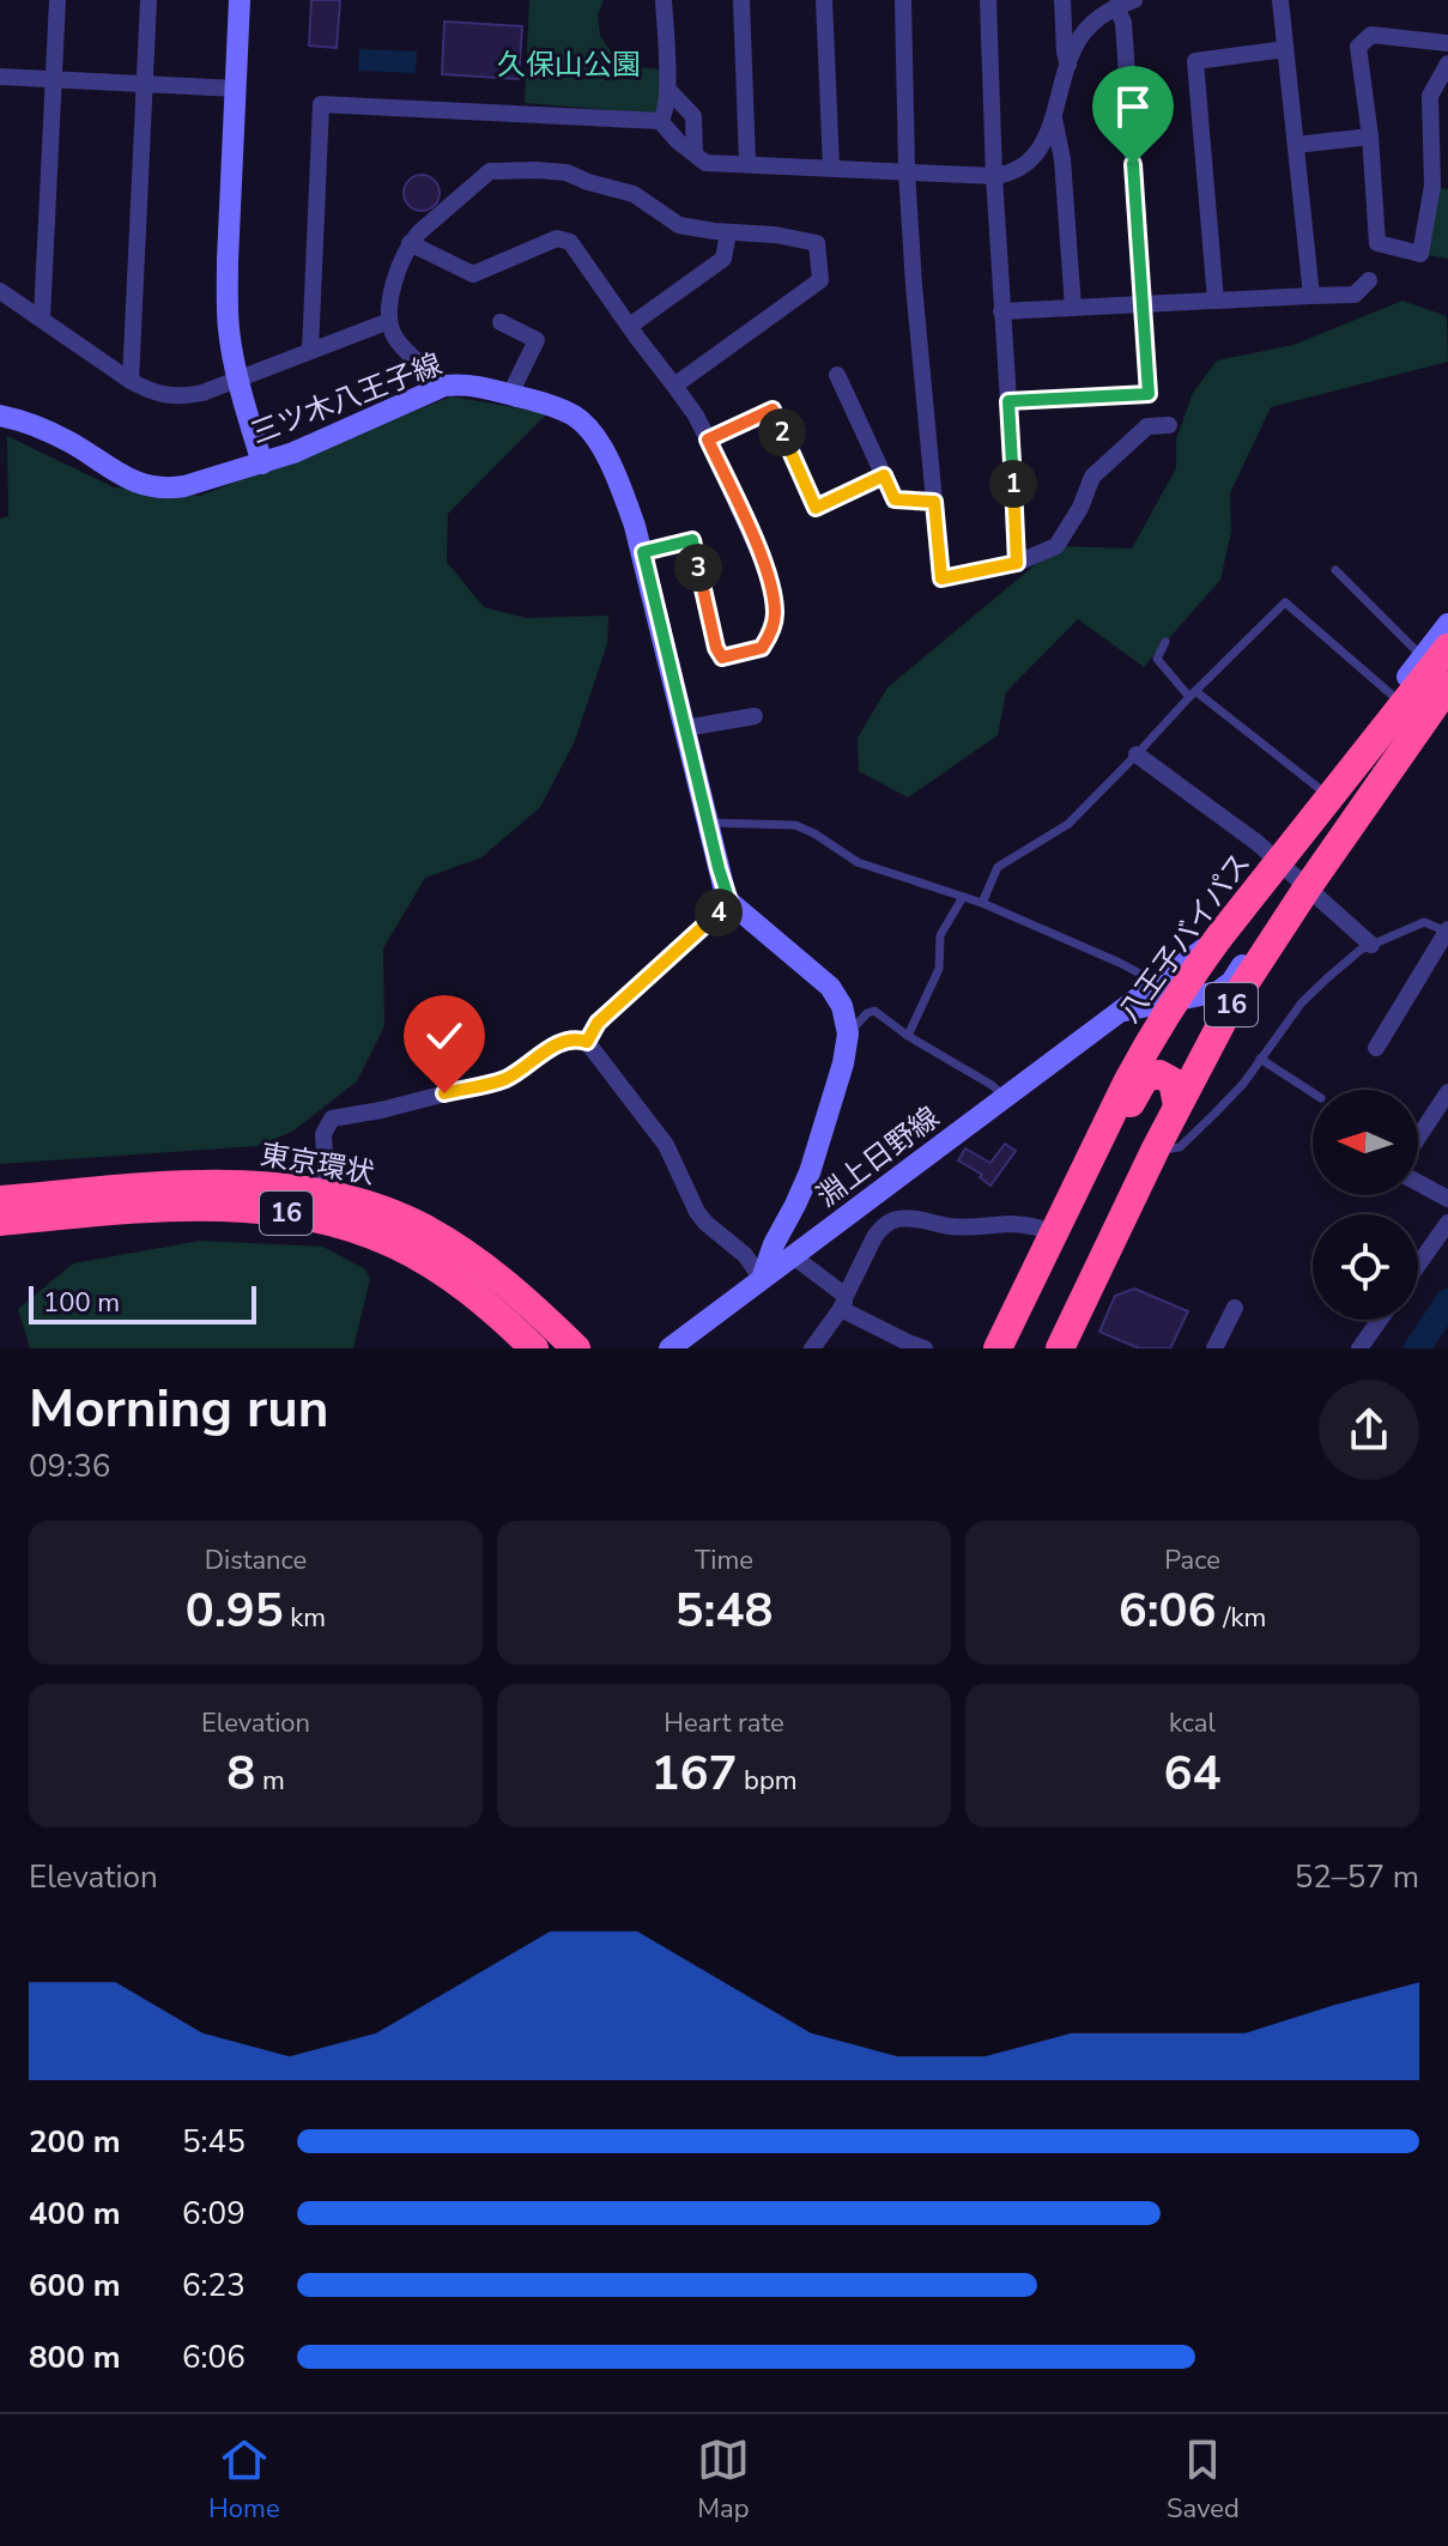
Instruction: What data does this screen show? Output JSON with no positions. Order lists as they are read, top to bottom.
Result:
{
  "streets": {
    "highway": ["八王子バイパス", "16", "東京環状"],
    "main road": ["三ツ木八王子線", "淵上日野線"]
  },
  "crossings": [
    ["八王子バイパス", "淵上日野線"],
    ["16", "淵上日野線"]
  ],
  "parks": ["久保山公園"],
  "scale_bar": "100 m",
  "north": "left",
  "page": {
    "pins": [
      "2",
      "1",
      "3",
      "4"
    ],
    "scale": "100 m",
    "heading": ["Morning run", "09:36"],
    "stats": [
      ["Distance", "0.95 km"],
      ["Time", "5:48"],
      ["Pace", "6:06 /km"],
      ["Elevation", "8 m"],
      ["Heart rate", "167 bpm"],
      ["kcal", "64"]
    ],
    "chart": ["Elevation", "52–57 m"],
    "list": [
      {
        "name": "200 m",
        "note": "5:45"
      },
      {
        "name": "400 m",
        "note": "6:09"
      },
      {
        "name": "600 m",
        "note": "6:23"
      },
      {
        "name": "800 m",
        "note": "6:06"
      }
    ],
    "tabs": ["Home", "Map", "Saved"]
  }
}
